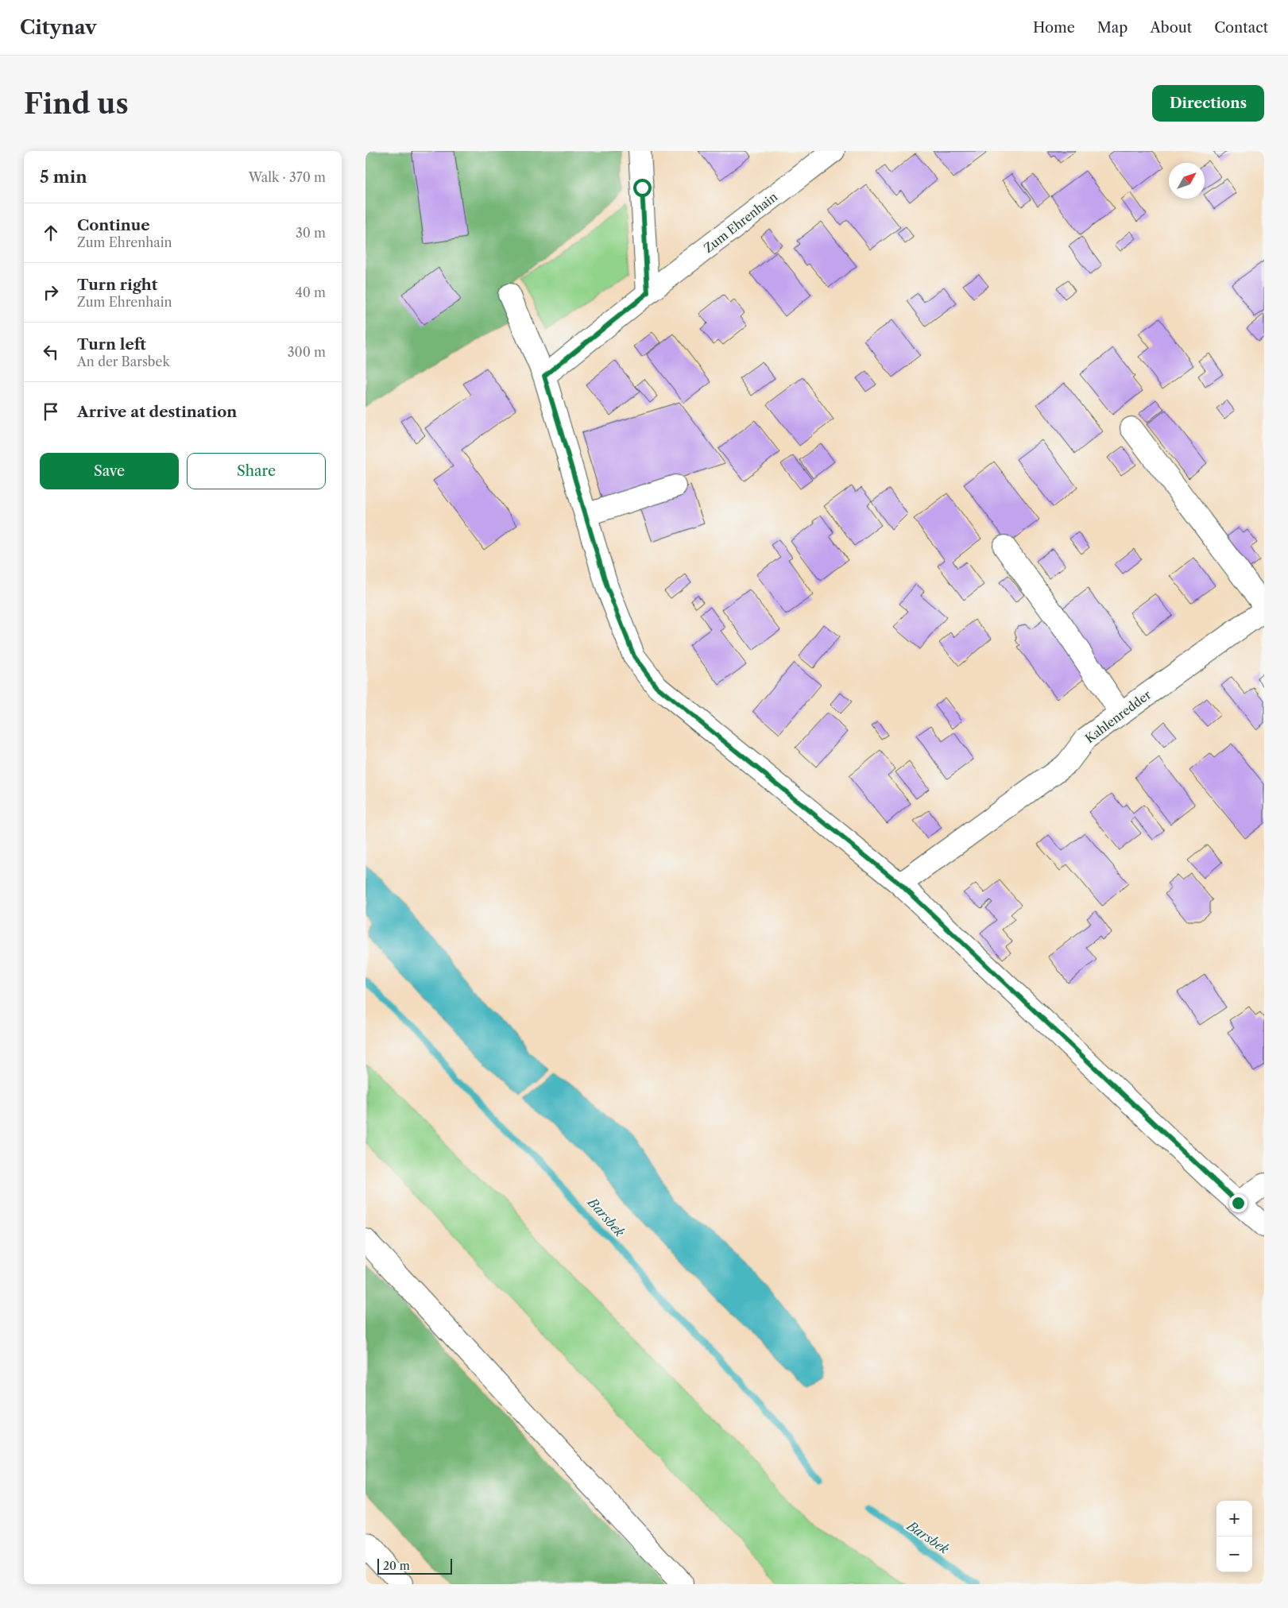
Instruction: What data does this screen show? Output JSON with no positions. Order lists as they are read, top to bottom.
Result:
{
  "streets": {
    "main road": ["Zum Ehrenhain", "Kahlenredder"]
  },
  "water": ["Barsbek"],
  "scale_bar": "20 m",
  "north": "top right",
  "page": {
    "header": "Citynav",
    "nav": [
      "Home",
      "Map",
      "About",
      "Contact"
    ],
    "buttons": [
      "Directions",
      ["Save", "Share"]
    ],
    "title": "Find us",
    "heading": ["5 min", "Walk · 370 m"],
    "list": [
      ["Continue", "Zum Ehrenhain", "30 m"],
      ["Turn right", "Zum Ehrenhain", "40 m"],
      ["Turn left", "An der Barsbek", "300 m"],
      "Arrive at destination"
    ],
    "map_buttons": ["+", "−"],
    "scale": "20 m"
  }
}
